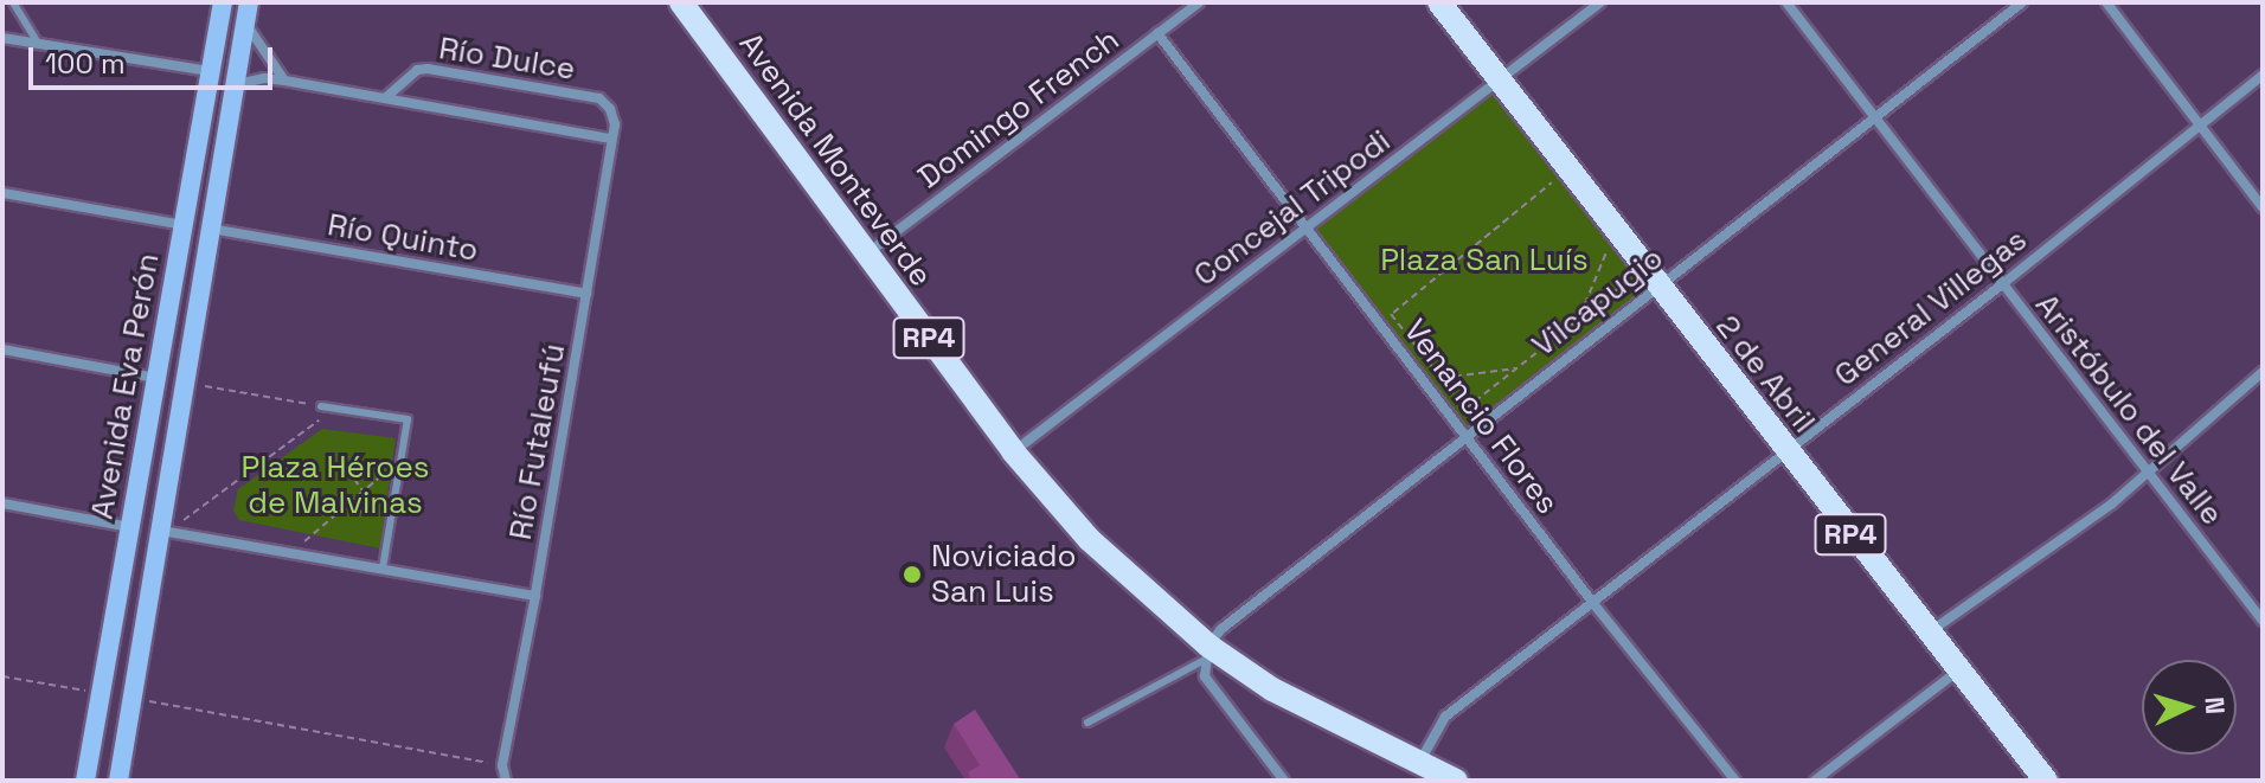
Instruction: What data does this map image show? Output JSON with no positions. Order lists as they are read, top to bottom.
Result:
{
  "streets": {
    "main road": [
      "Avenida Monteverde",
      "RP4",
      "2 de Abril",
      "Avenida Eva Perón"
    ],
    "street": [
      "Río Dulce",
      "Domingo French",
      "Concejal Tripodi",
      "Río Quinto",
      "Vilcapugio",
      "General Villegas",
      "Aristóbulo del Valle",
      "Venancio Flores",
      "Río Futaleufú"
    ]
  },
  "crossings": [
    ["Río Dulce", "Avenida Eva Perón"],
    ["Río Dulce", "Río Futaleufú"],
    ["Domingo French", "Avenida Monteverde"],
    ["Domingo French", "Venancio Flores"],
    ["Avenida Monteverde", "Concejal Tripodi"],
    ["Avenida Monteverde", "Vilcapugio"],
    ["Avenida Monteverde", "RP4"],
    ["Concejal Tripodi", "2 de Abril"],
    ["Concejal Tripodi", "Venancio Flores"],
    ["Río Quinto", "Avenida Eva Perón"],
    ["Río Quinto", "Río Futaleufú"],
    ["Vilcapugio", "RP4"],
    ["Vilcapugio", "2 de Abril"],
    ["Vilcapugio", "Aristóbulo del Valle"],
    ["Vilcapugio", "Venancio Flores"],
    ["General Villegas", "RP4"],
    ["General Villegas", "2 de Abril"],
    ["General Villegas", "Aristóbulo del Valle"],
    ["General Villegas", "Venancio Flores"]
  ],
  "parks": ["Plaza San Luís", "Plaza Héroes de Malvinas"],
  "places": ["Noviciado San Luis"],
  "scale_bar": "100 m",
  "north": "right"
}
